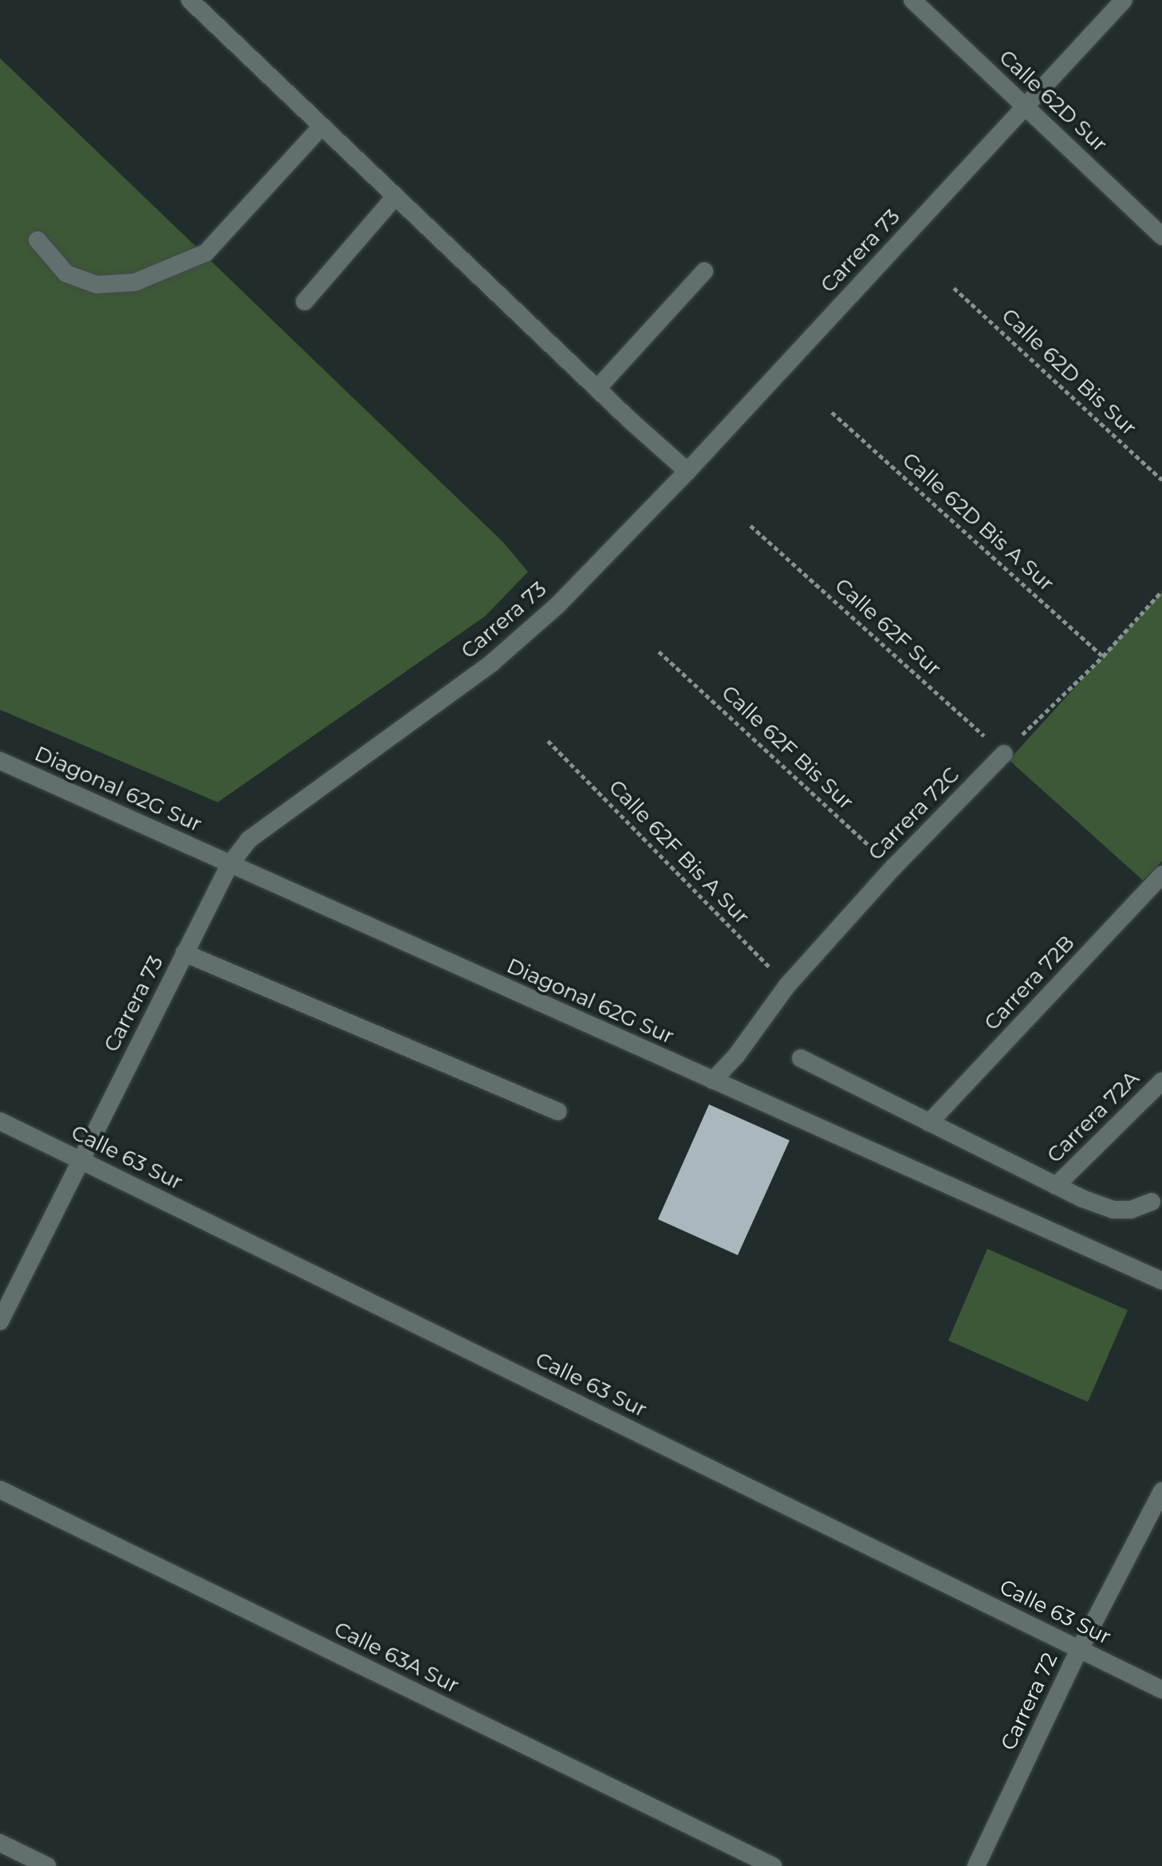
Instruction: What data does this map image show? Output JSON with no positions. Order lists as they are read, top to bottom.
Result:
{
  "streets": {
    "street": [
      "Calle 62D Sur",
      "Carrera 73",
      "Diagonal 62G Sur",
      "Carrera 72C",
      "Carrera 72B",
      "Carrera 72A",
      "Calle 63 Sur",
      "Calle 63A Sur",
      "Carrera 72"
    ],
    "path": [
      "Calle 62D Bis Sur",
      "Calle 62D Bis A Sur",
      "Calle 62F Sur",
      "Calle 62F Bis Sur",
      "Calle 62F Bis A Sur"
    ]
  },
  "crossings": [
    ["Calle 62D Sur", "Carrera 73"],
    ["Carrera 73", "Diagonal 62G Sur"],
    ["Carrera 73", "Calle 63 Sur"],
    ["Calle 62F Sur", "Carrera 72C"],
    ["Calle 62F Bis Sur", "Carrera 72C"],
    ["Diagonal 62G Sur", "Carrera 72C"],
    ["Carrera 72C", "Calle 62F Bis A Sur"],
    ["Calle 63 Sur", "Carrera 72"]
  ]
}
